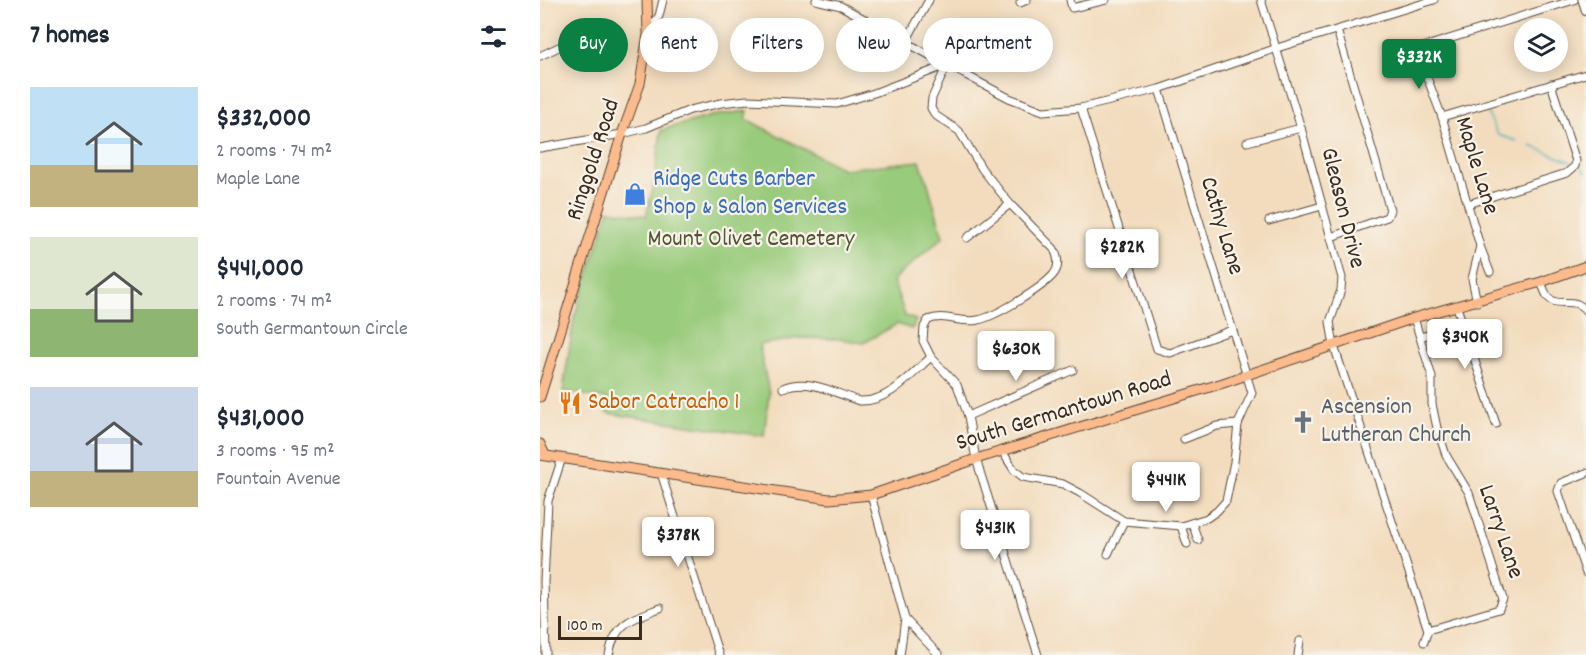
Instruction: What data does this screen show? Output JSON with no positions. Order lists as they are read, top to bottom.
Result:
{
  "streets": {
    "main road": ["Ringgold Road", "South Germantown Road"],
    "street": [
      "Maple Lane",
      "Gleason Drive",
      "Cathy Lane",
      "Larry Lane"
    ]
  },
  "crossings": [
    ["Maple Lane", "South Germantown Road"],
    ["Gleason Drive", "South Germantown Road"],
    ["Gleason Drive", "Larry Lane"],
    ["Cathy Lane", "South Germantown Road"],
    ["South Germantown Road", "Larry Lane"]
  ],
  "parks": ["Mount Olivet Cemetery"],
  "places": {
    "shop": ["Ridge Cuts Barber Shop & Salon Services"],
    "restaurant": ["Sabor Catracho 1"],
    "church": ["Ascension Lutheran Church"]
  },
  "scale_bar": "100 m",
  "page": {
    "heading": "7 homes",
    "chip": [
      "Buy",
      "Rent",
      "Filters",
      "New",
      "Apartment"
    ],
    "price": [
      "$332K",
      "$282K",
      "$340K",
      "$630K",
      "$441K",
      "$431K",
      "$378K"
    ],
    "list": [
      {
        "name": "$332,000",
        "note": "2 rooms · 74 m² · Maple Lane"
      },
      {
        "name": "$441,000",
        "note": "2 rooms · 74 m² · South Germantown Circle"
      },
      {
        "name": "$431,000",
        "note": "3 rooms · 95 m² · Fountain Avenue"
      }
    ],
    "scale": "100 m"
  }
}
